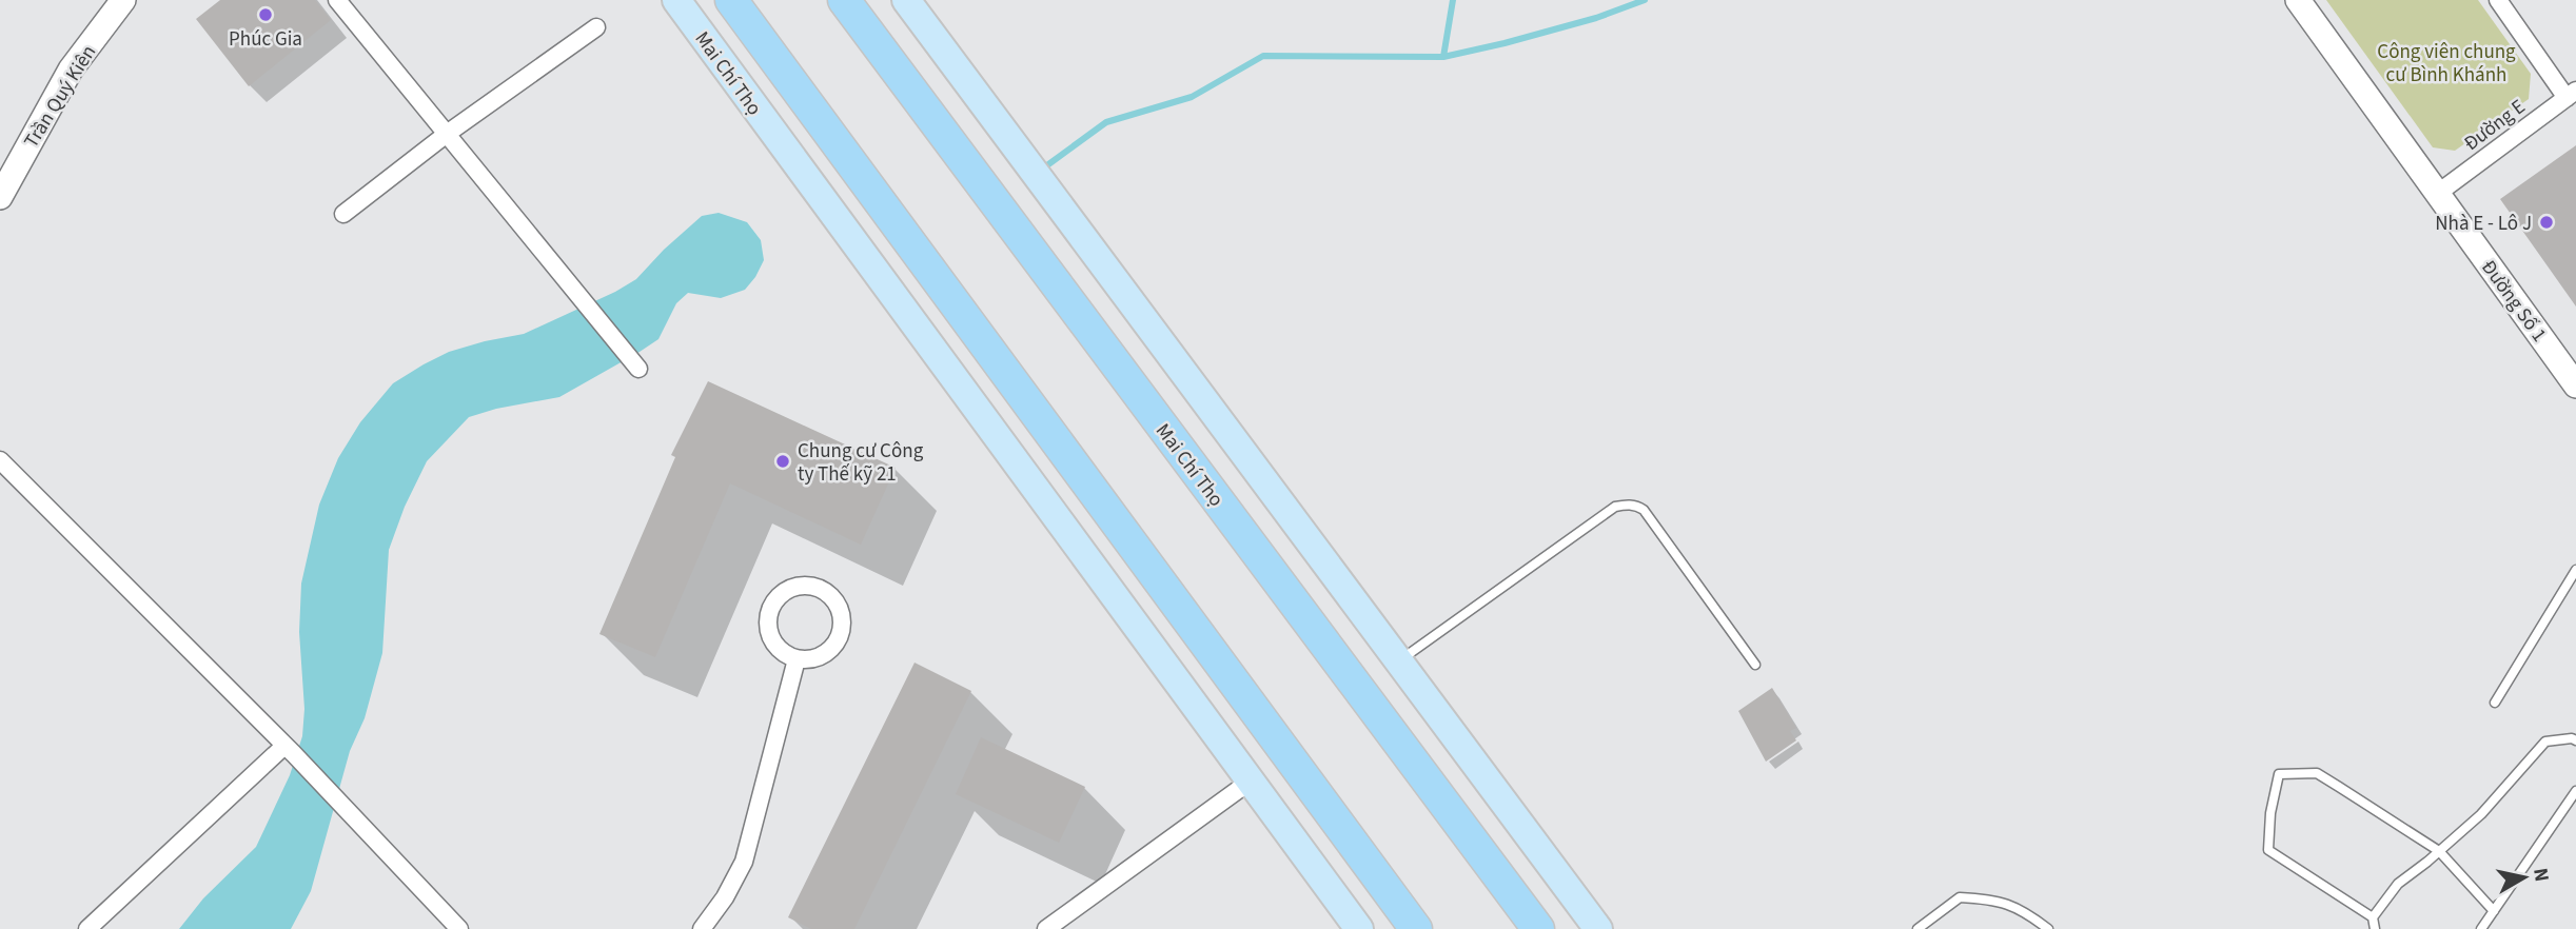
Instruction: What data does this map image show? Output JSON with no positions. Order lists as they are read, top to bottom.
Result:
{
  "streets": {
    "highway": ["Mai Chí Thọ"],
    "street": ["Trần Quý Kiên", "Đường E", "Đường Số 1"]
  },
  "crossings": [
    ["Đường E", "Đường Số 1"]
  ],
  "parks": ["Công viên chung cư Bình Khánh"],
  "places": ["Phúc Gia", "Nhà E - Lô J", "Chung cư Công ty Thế kỹ 21"],
  "north": "right"
}
